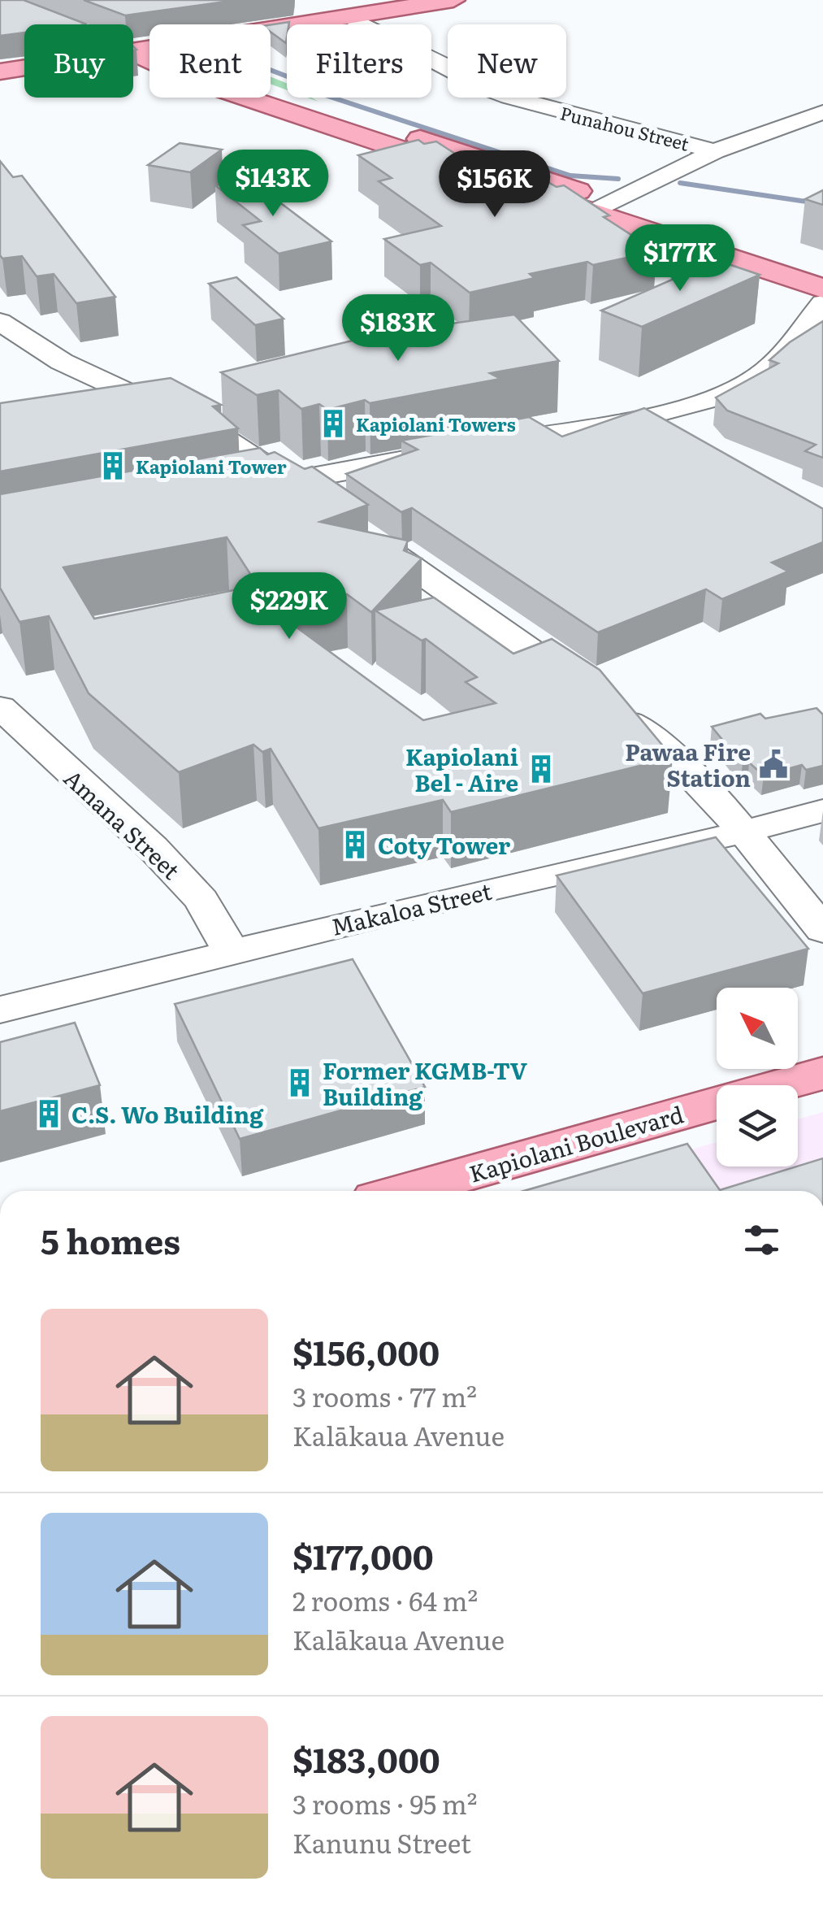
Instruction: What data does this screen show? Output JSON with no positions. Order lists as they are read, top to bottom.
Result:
{
  "streets": {
    "main road": ["Punahou Street", "Kapiolani Boulevard"],
    "street": ["Amana Street", "Makaloa Street"]
  },
  "crossings": [
    ["Amana Street", "Makaloa Street"]
  ],
  "places": {
    "building": [
      "Kapiolani Towers",
      "Kapiolani Tower",
      "Kapiolani Bel - Aire",
      "Coty Tower",
      "Former KGMB-TV Building",
      "C.S. Wo Building"
    ],
    "public building": ["Pawaa Fire Station"]
  },
  "north": "top left",
  "page": {
    "chip": [
      "Buy",
      "Rent",
      "Filters",
      "New"
    ],
    "price": [
      "$143K",
      "$156K",
      "$177K",
      "$183K",
      "$229K"
    ],
    "heading": "5 homes",
    "list": [
      {
        "name": "$156,000",
        "note": "3 rooms · 77 m² · Kalākaua Avenue"
      },
      {
        "name": "$177,000",
        "note": "2 rooms · 64 m² · Kalākaua Avenue"
      },
      {
        "name": "$183,000",
        "note": "3 rooms · 95 m² · Kanunu Street"
      }
    ]
  }
}
